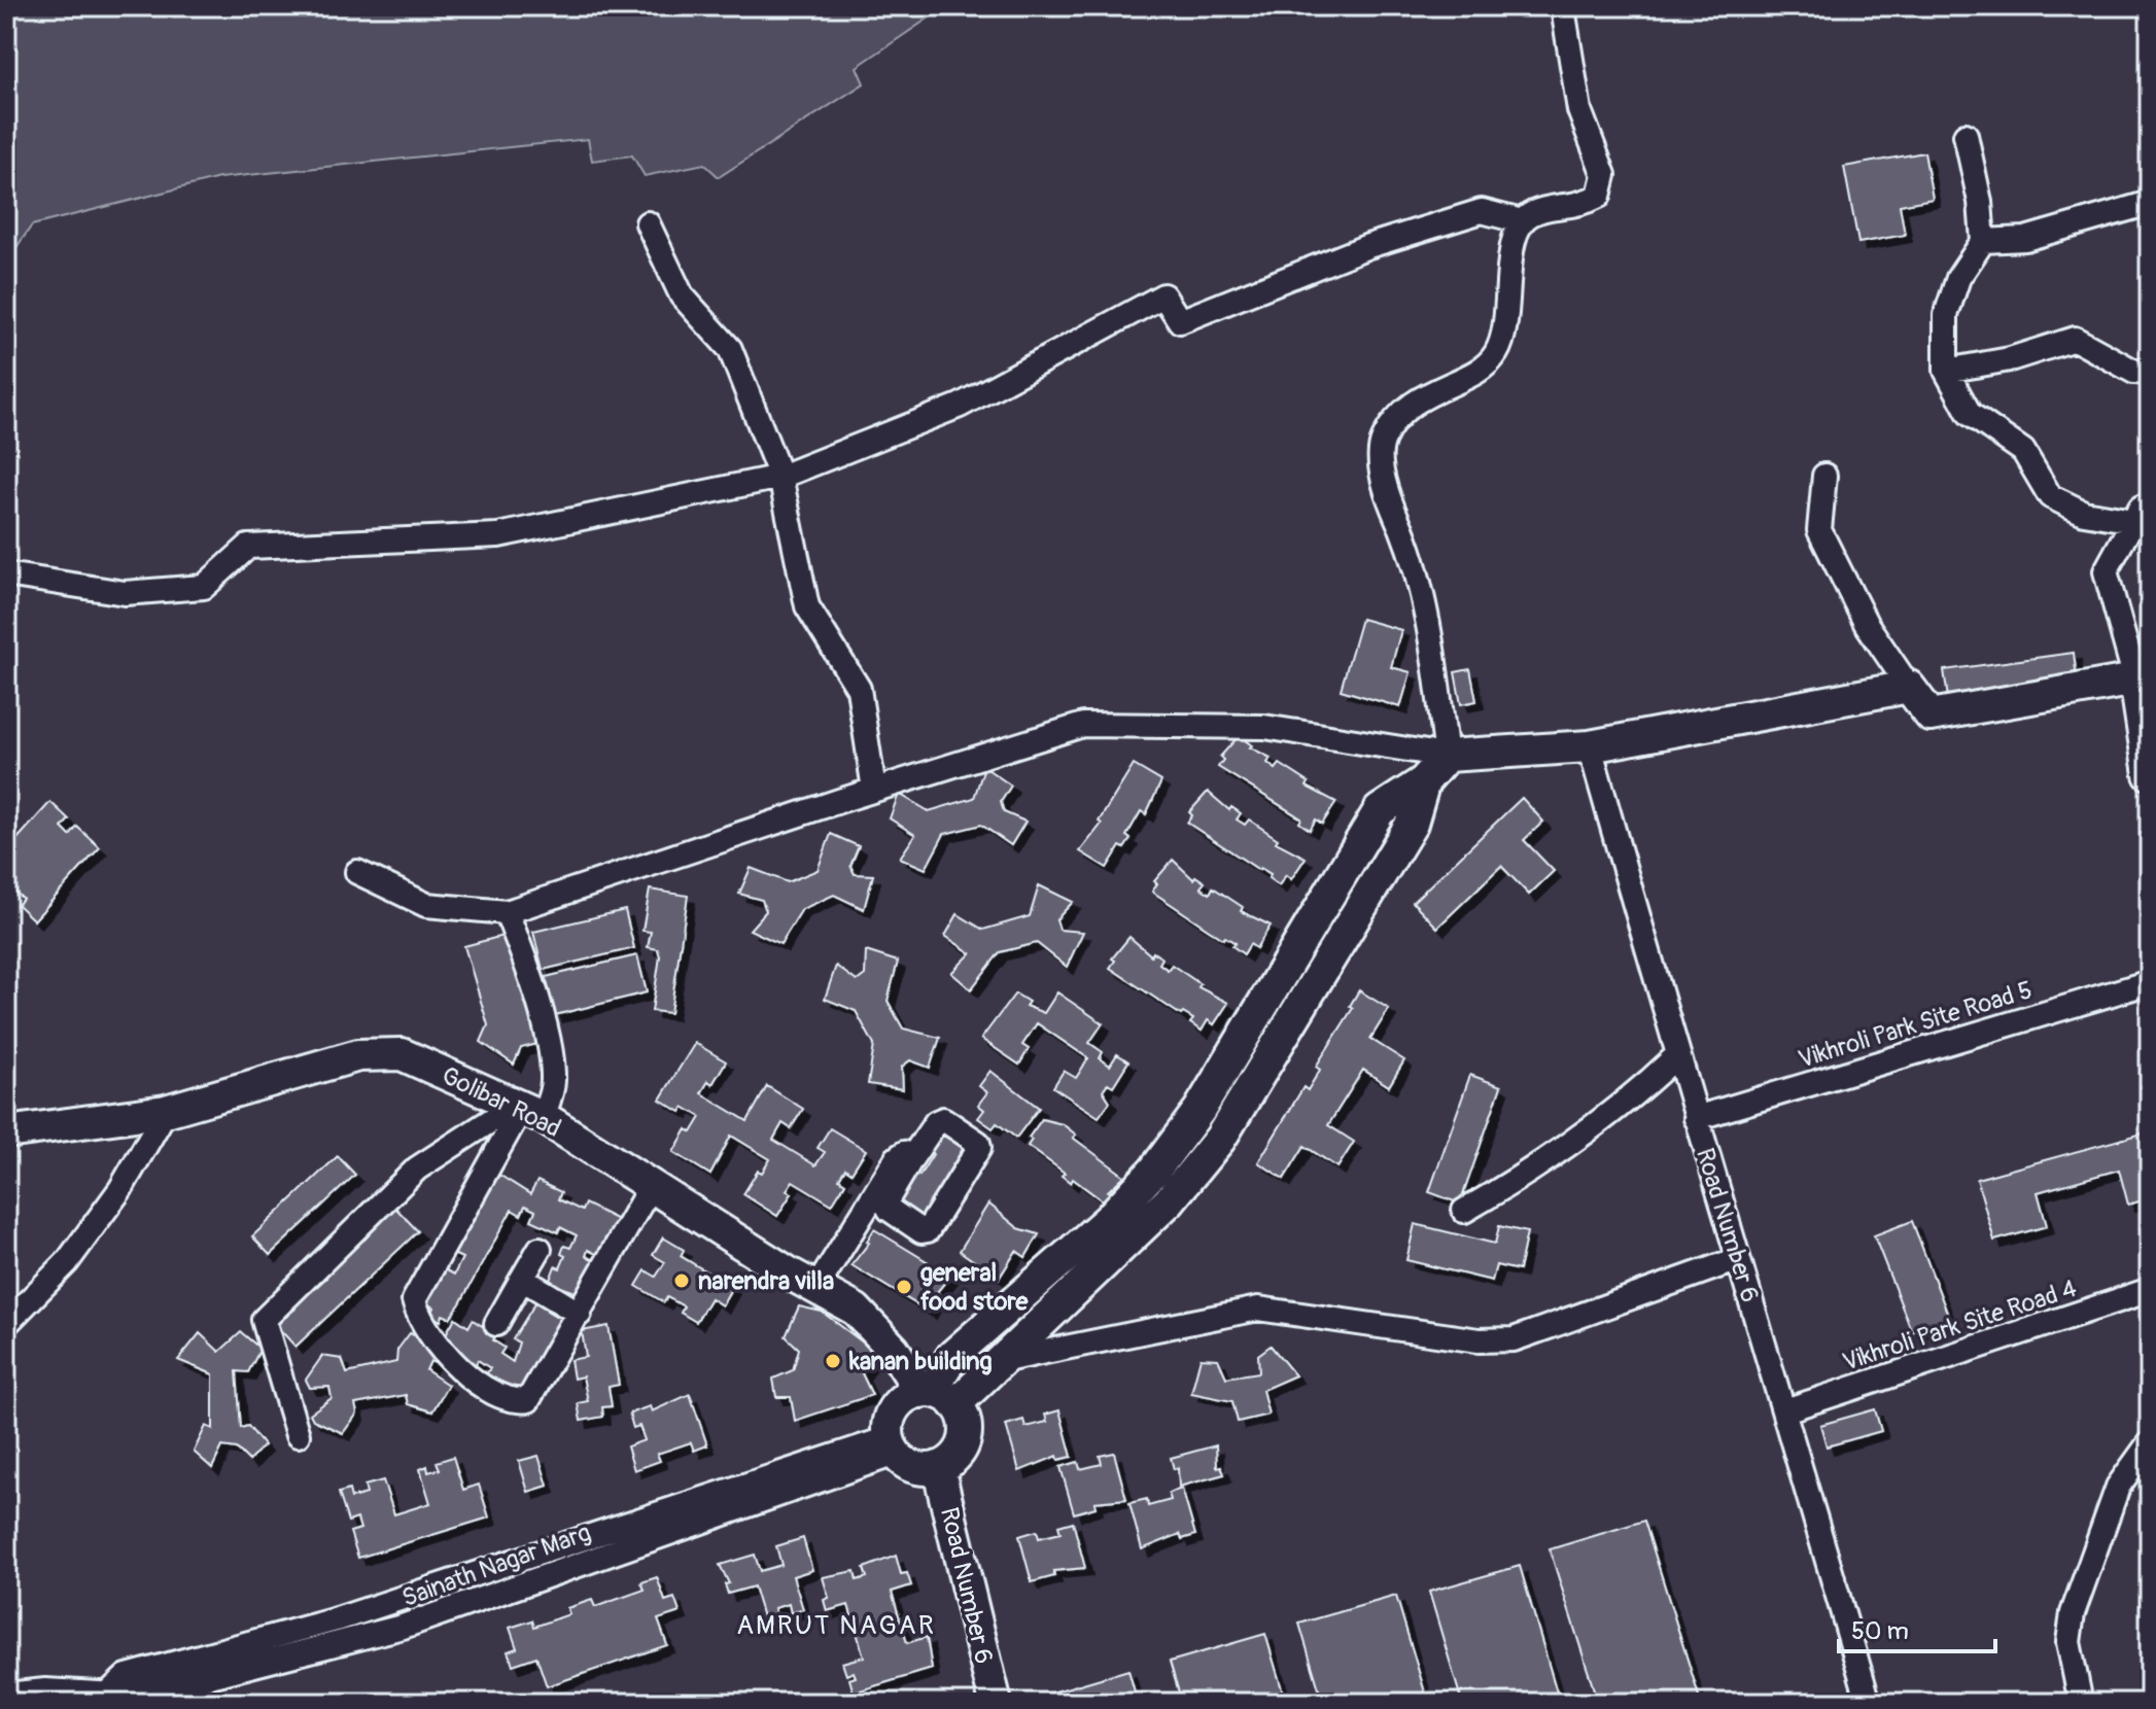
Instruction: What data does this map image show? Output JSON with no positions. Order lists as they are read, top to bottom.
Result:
{
  "streets": {
    "street": [
      "Vikhroli Park Site Road 5",
      "Golibar Road",
      "Road Number 6",
      "Vikhroli Park Site Road 4",
      "Sainath Nagar Marg"
    ]
  },
  "crossings": [
    ["Vikhroli Park Site Road 5", "Road Number 6"],
    ["Golibar Road", "Road Number 6"],
    ["Golibar Road", "Sainath Nagar Marg"],
    ["Road Number 6", "Vikhroli Park Site Road 4"],
    ["Road Number 6", "Sainath Nagar Marg"]
  ],
  "districts": ["AMRUT NAGAR"],
  "places": ["narendra villa", "general food store", "kanan building"],
  "scale_bar": "50 m"
}
